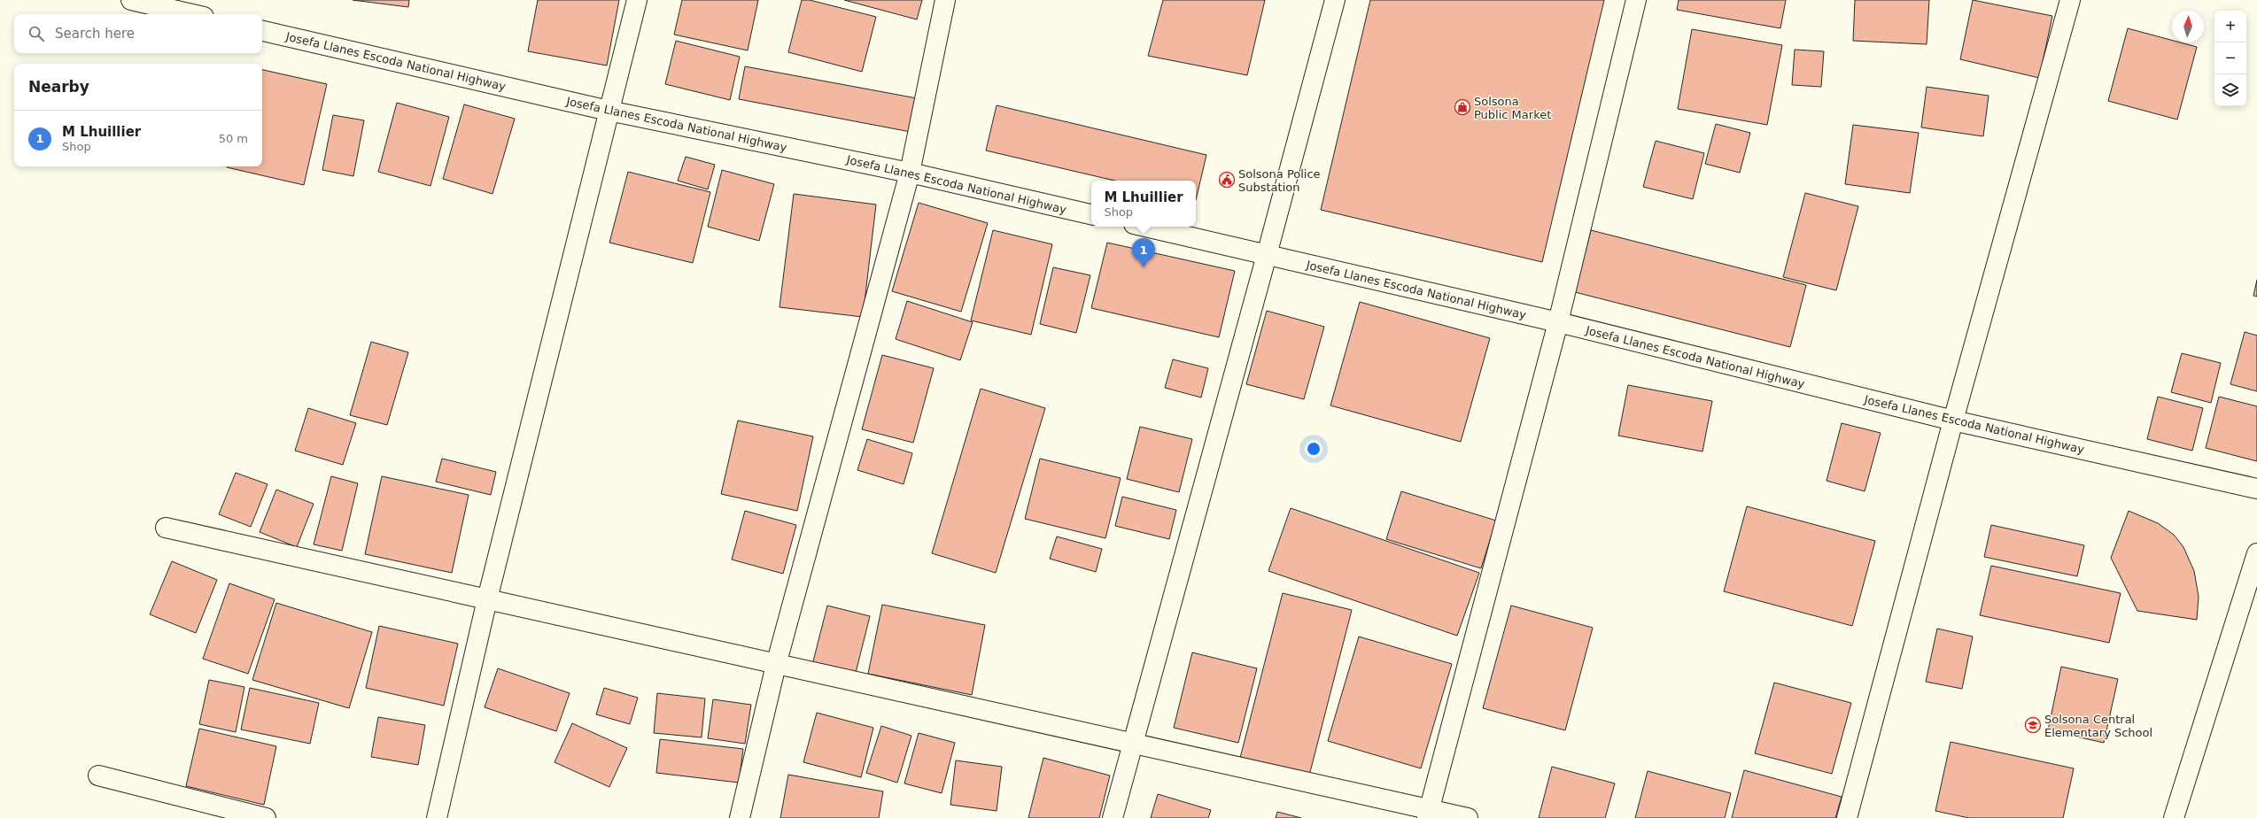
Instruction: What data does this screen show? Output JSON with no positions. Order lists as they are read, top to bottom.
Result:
{
  "streets": {
    "street": ["Josefa Llanes Escoda National Highway"]
  },
  "places": {
    "shop": ["Solsona Public Market"],
    "public building": ["Solsona Police Substation"],
    "school or university": ["Solsona Central Elementary School"]
  },
  "north": "top",
  "page": {
    "map_buttons": ["+", "−"],
    "search": "Search here",
    "heading": "Nearby",
    "list": [
      {
        "mark": "1",
        "name": "M Lhuillier",
        "note": "Shop",
        "value": "50 m"
      }
    ],
    "popup": ["M Lhuillier", "Shop"],
    "pins": "1"
  }
}
